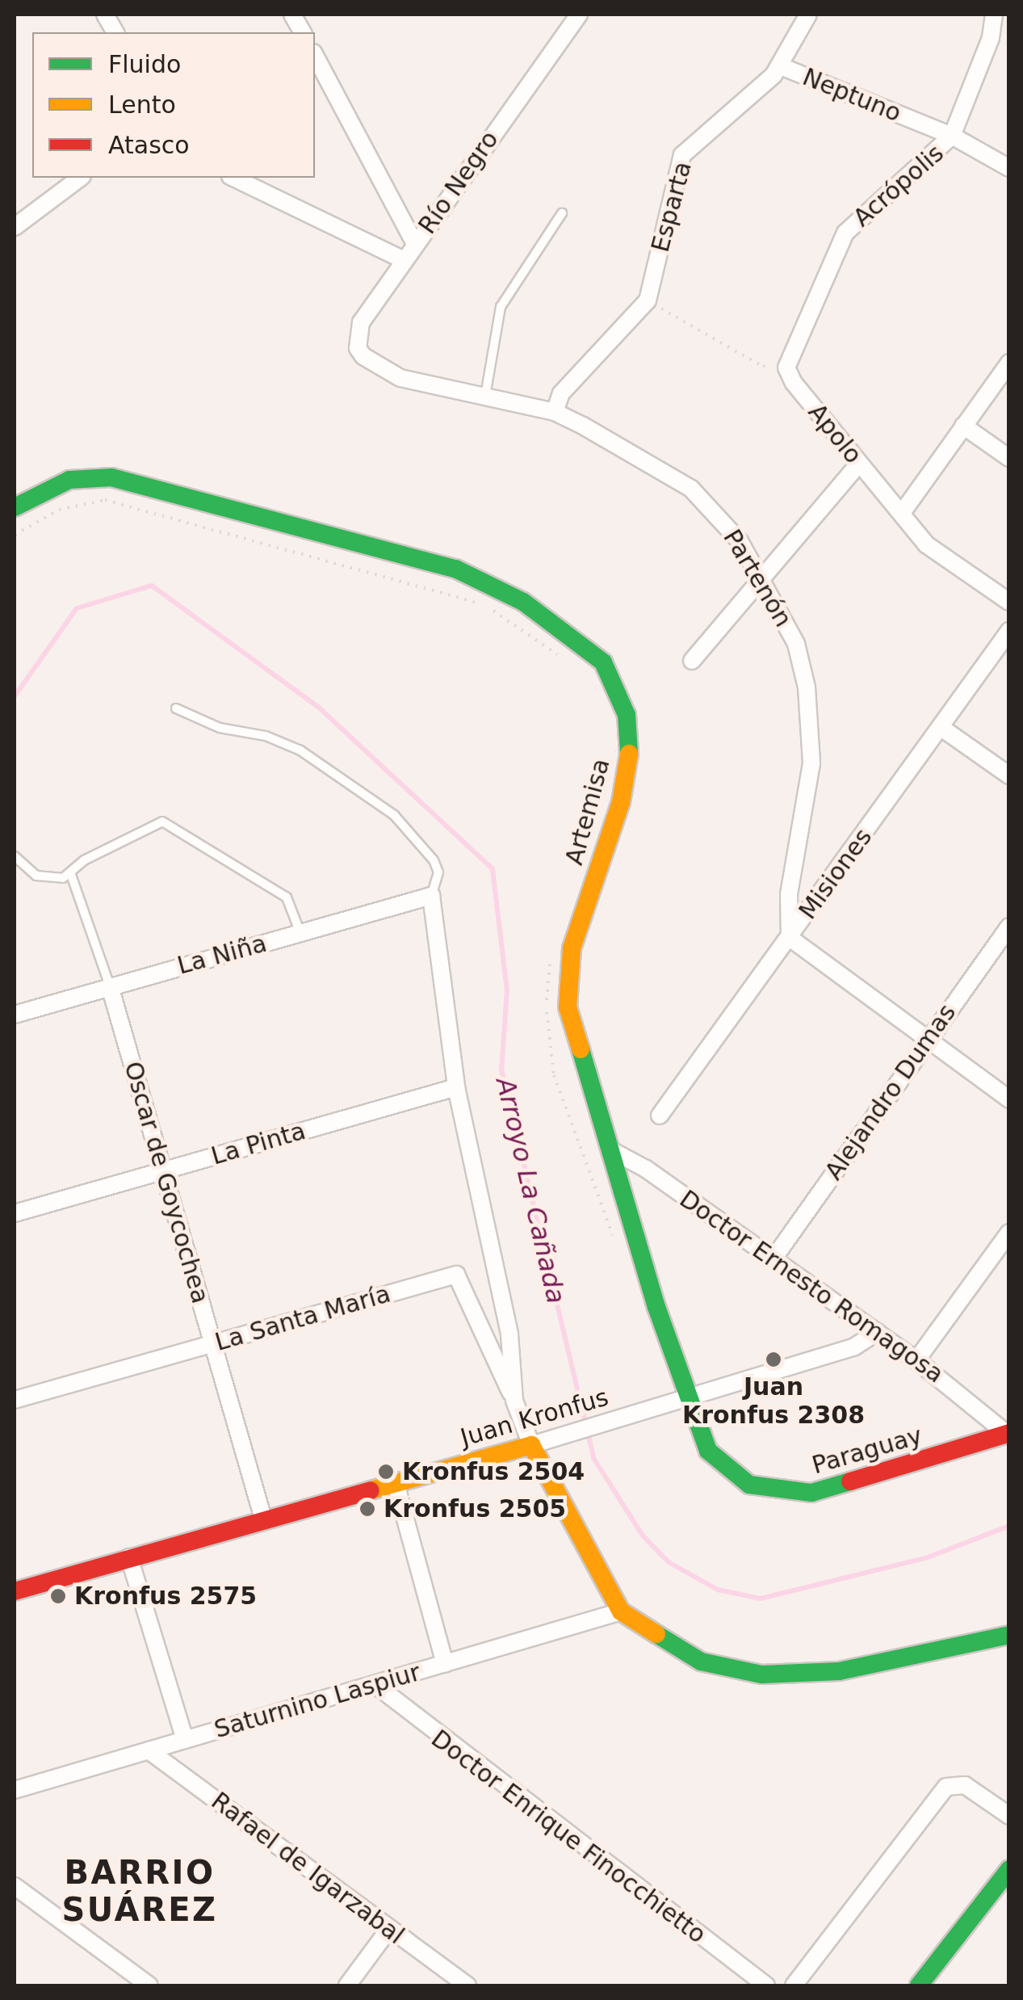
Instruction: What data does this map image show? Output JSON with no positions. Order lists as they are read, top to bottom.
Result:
{
  "streets": {
    "street": [
      "Neptuno",
      "Río Negro",
      "Acrópolis",
      "Esparta",
      "Apolo",
      "Partenón",
      "Artemisa",
      "Misiones",
      "La Niña",
      "Alejandro Dumas",
      "La Pinta",
      "Oscar de Goycochea",
      "Doctor Ernesto Romagosa",
      "La Santa María",
      "Juan Kronfus",
      "Paraguay",
      "Saturnino Laspiur",
      "Doctor Enrique Finocchietto",
      "Rafael de Igarzabal"
    ]
  },
  "crossings": [
    ["Neptuno", "Acrópolis"],
    ["Neptuno", "Esparta"],
    ["Río Negro", "Partenón"],
    ["Acrópolis", "Apolo"],
    ["Esparta", "Partenón"],
    ["Partenón", "Misiones"],
    ["Artemisa", "Doctor Ernesto Romagosa"],
    ["Artemisa", "Juan Kronfus"],
    ["Artemisa", "Paraguay"],
    ["La Niña", "Oscar de Goycochea"],
    ["Alejandro Dumas", "Doctor Ernesto Romagosa"],
    ["La Pinta", "Oscar de Goycochea"],
    ["Oscar de Goycochea", "La Santa María"],
    ["Oscar de Goycochea", "Juan Kronfus"],
    ["Doctor Ernesto Romagosa", "Juan Kronfus"],
    ["Doctor Ernesto Romagosa", "Paraguay"],
    ["Juan Kronfus", "Paraguay"],
    ["Saturnino Laspiur", "Doctor Enrique Finocchietto"],
    ["Saturnino Laspiur", "Rafael de Igarzabal"]
  ],
  "districts": ["BARRIO SUÁREZ"],
  "water": ["Arroyo La Cañada"],
  "places": [
    "Juan Kronfus 2308",
    "Kronfus 2504",
    "Kronfus 2505",
    "Kronfus 2575"
  ],
  "legend": ["Fluido", "Lento", "Atasco"]
}
